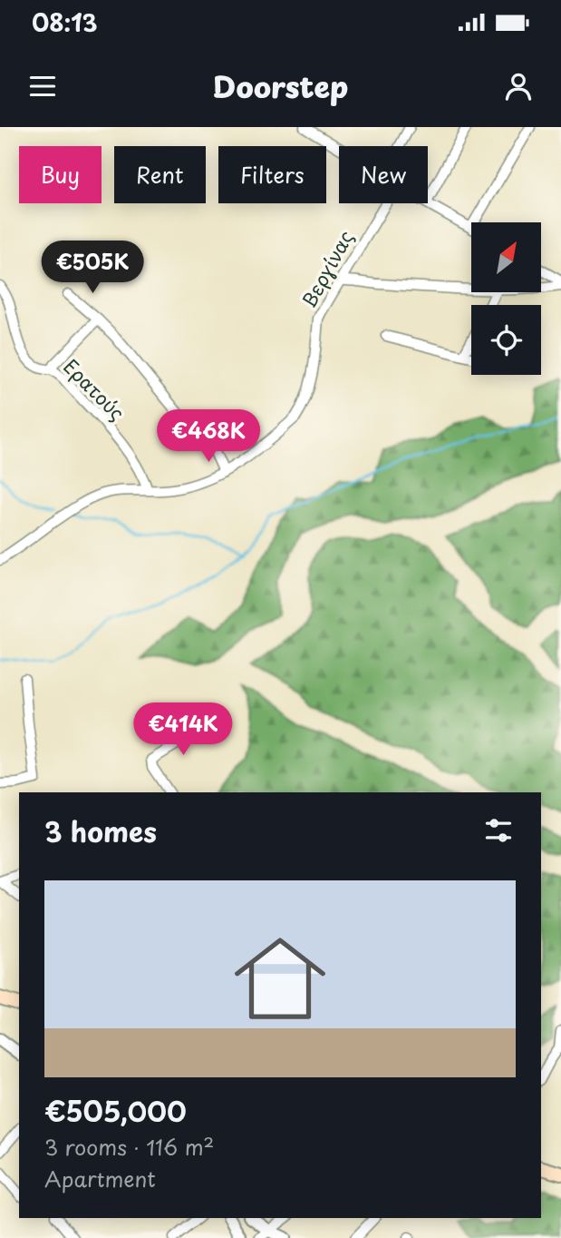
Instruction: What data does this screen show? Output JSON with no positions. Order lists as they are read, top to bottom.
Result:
{
  "streets": {
    "street": ["Βεργίνας", "Ερατούς"]
  },
  "crossings": [
    ["Βεργίνας", "Ερατούς"]
  ],
  "north": "top right",
  "page": {
    "status": "08:13",
    "header": "Doorstep",
    "chip": [
      "Buy",
      "Rent",
      "Filters",
      "New"
    ],
    "price": ["€505K", "€468K", "€414K"],
    "heading": "3 homes",
    "list": [
      {
        "name": "€505,000",
        "note": "3 rooms · 116 m² · Apartment"
      }
    ]
  }
}
